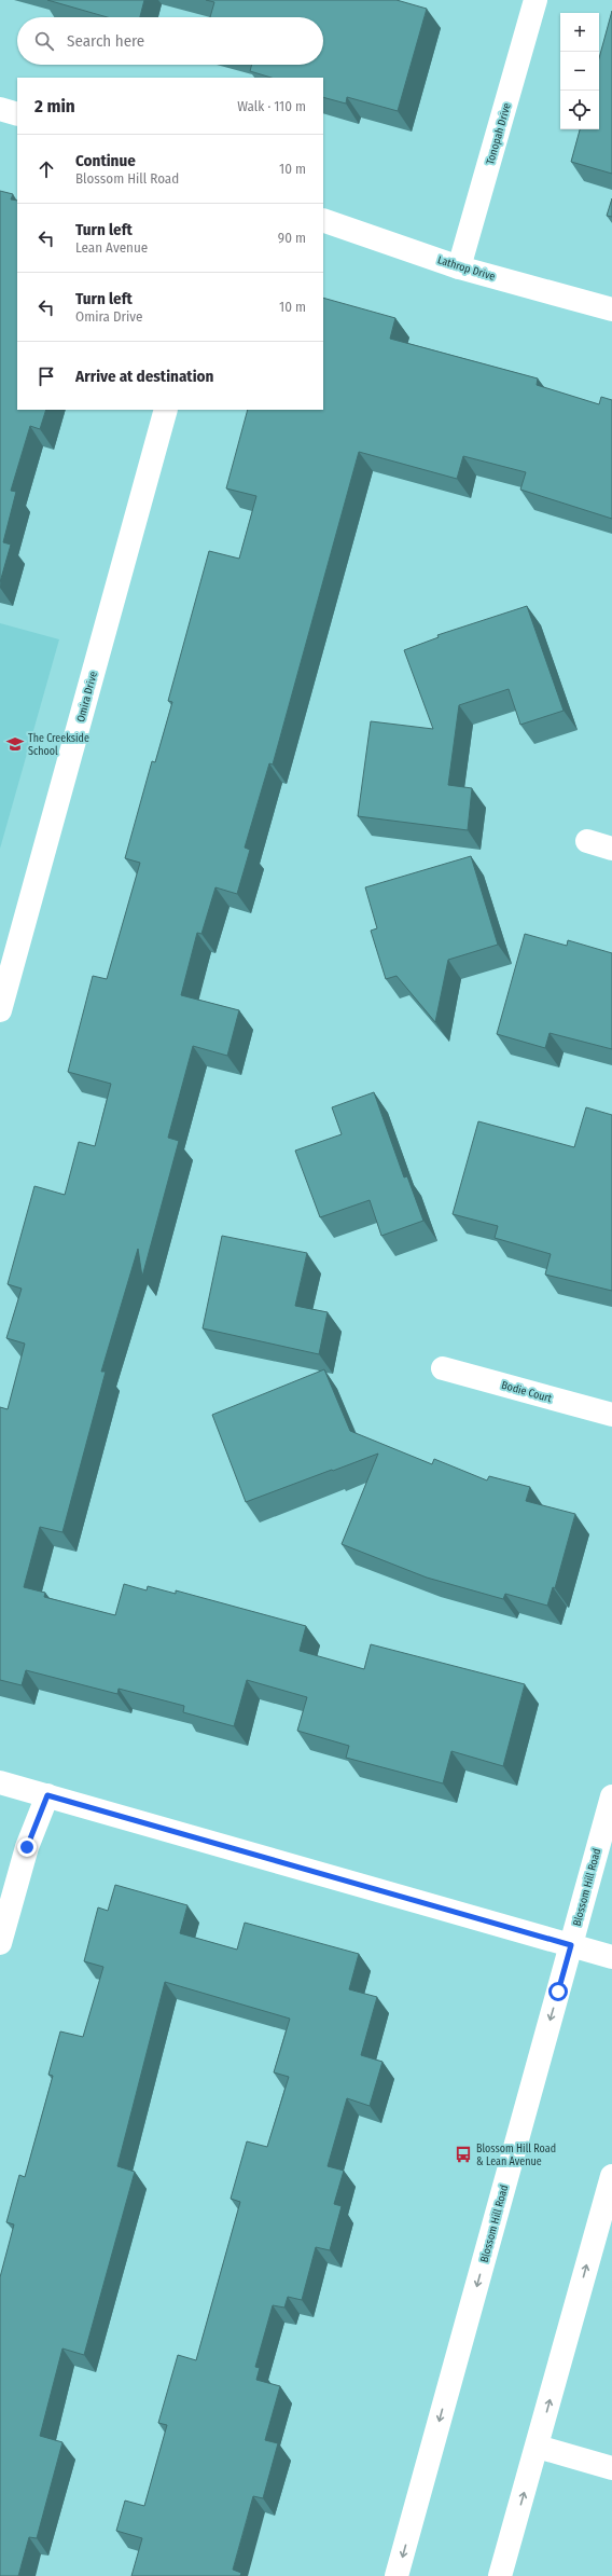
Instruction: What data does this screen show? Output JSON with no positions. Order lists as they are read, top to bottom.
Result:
{
  "streets": {
    "street": [
      "Tonopah Drive",
      "Lathrop Drive",
      "Omira Drive",
      "Bodie Court",
      "Blossom Hill Road"
    ]
  },
  "crossings": [
    ["Tonopah Drive", "Lathrop Drive"]
  ],
  "places": {
    "school or university": ["The Creekside School"],
    "bus stop": ["Blossom Hill Road & Lean Avenue"]
  },
  "page": {
    "map_buttons": ["+", "−"],
    "search": "Search here",
    "heading": ["2 min", "Walk · 110 m"],
    "list": [
      ["Continue", "Blossom Hill Road", "10 m"],
      ["Turn left", "Lean Avenue", "90 m"],
      ["Turn left", "Omira Drive", "10 m"],
      "Arrive at destination"
    ]
  }
}
